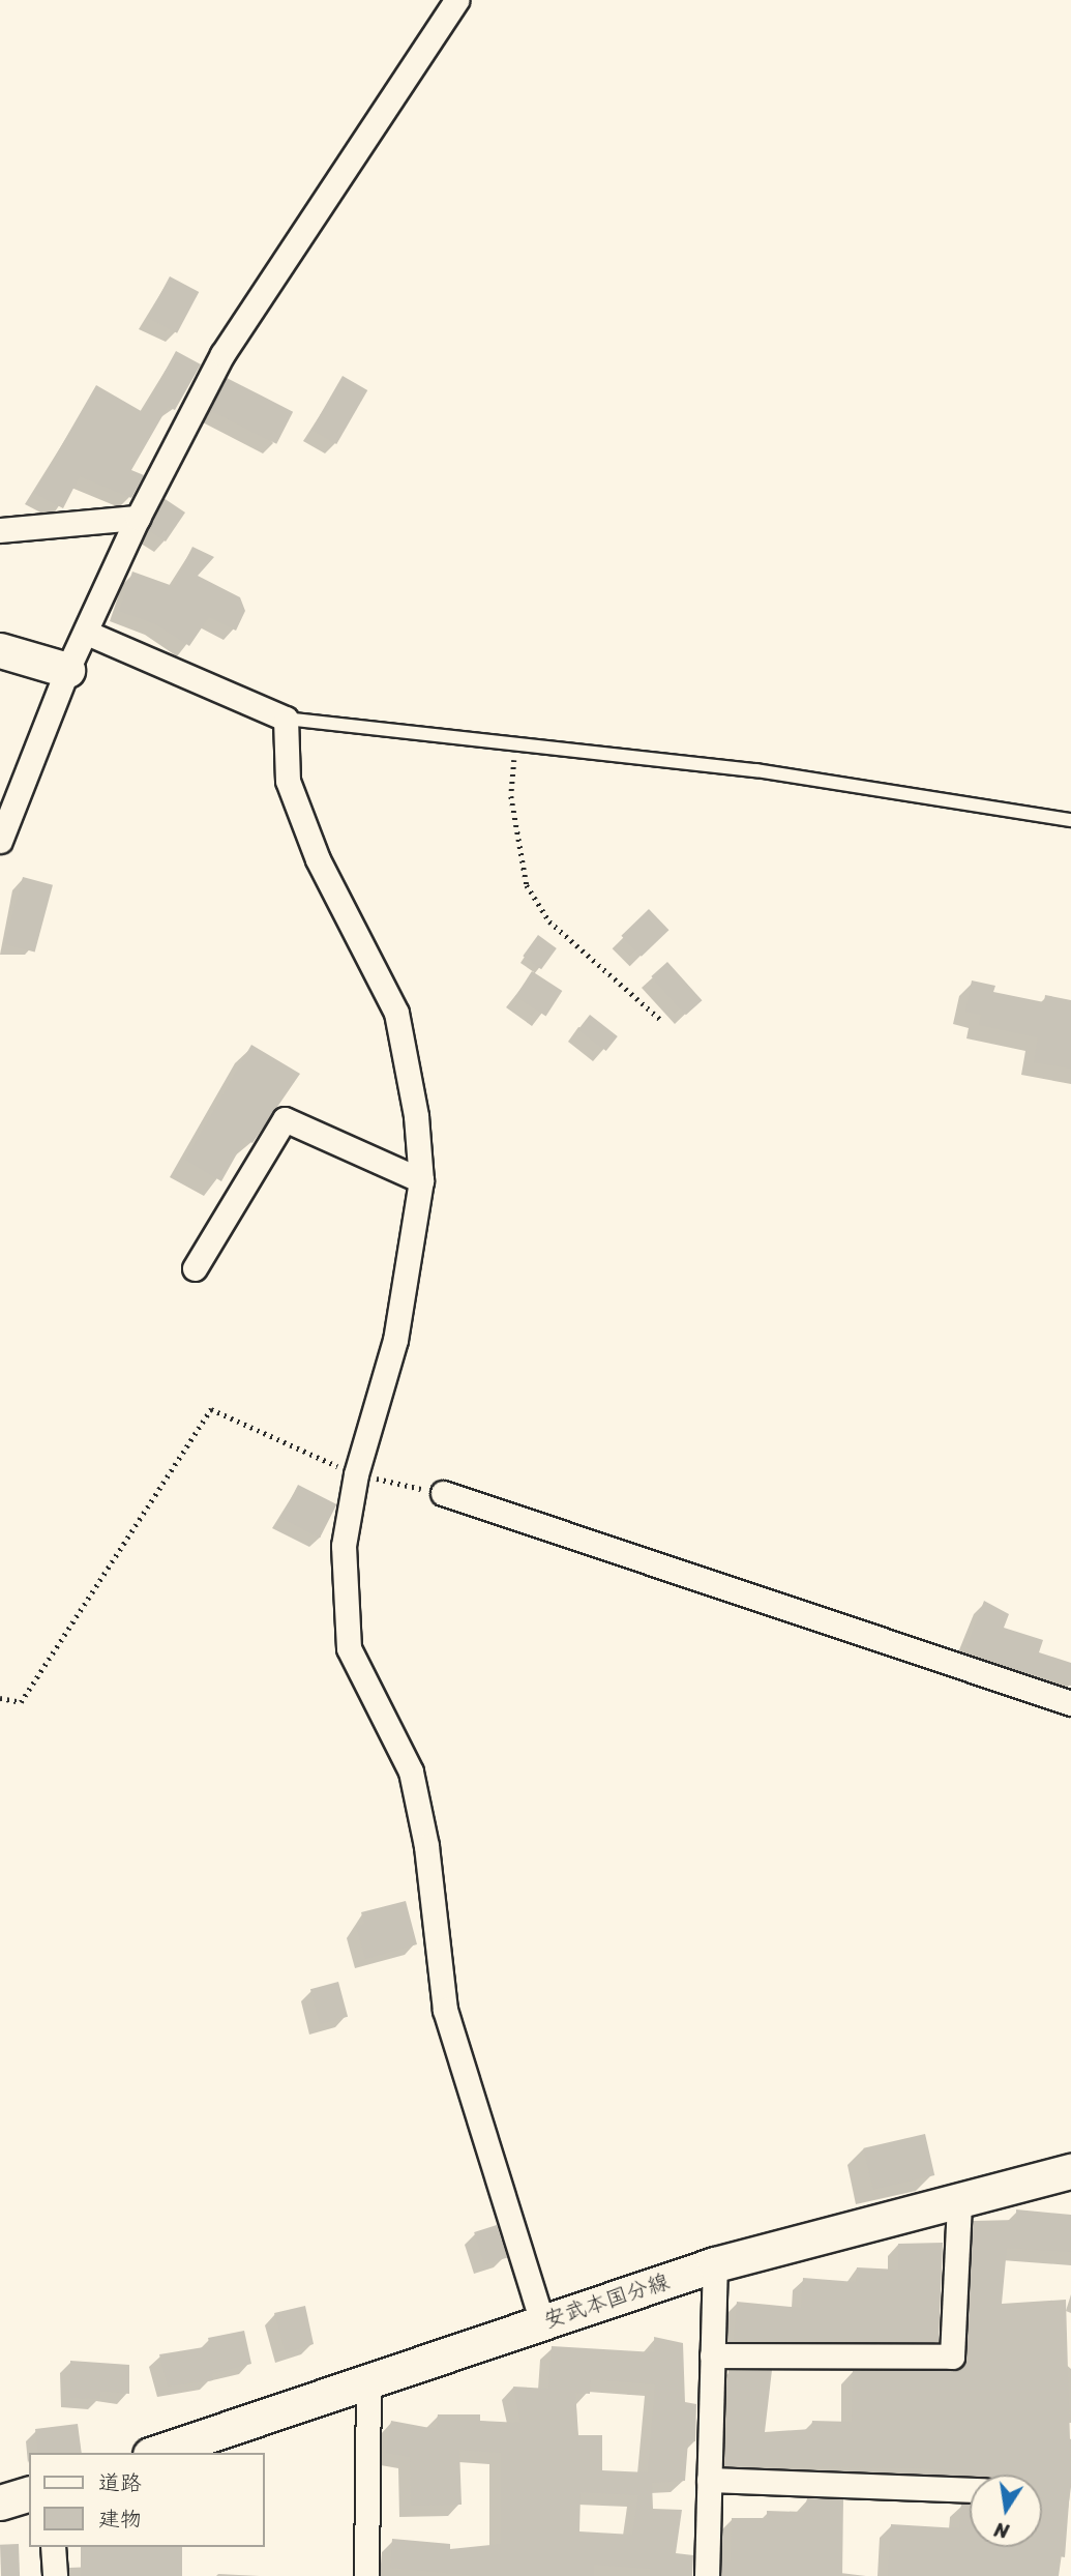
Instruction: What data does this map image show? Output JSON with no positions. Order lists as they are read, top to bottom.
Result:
{
  "streets": {
    "main road": ["安武本国分線"]
  },
  "legend": ["道路", "建物"],
  "north": "bottom"
}
